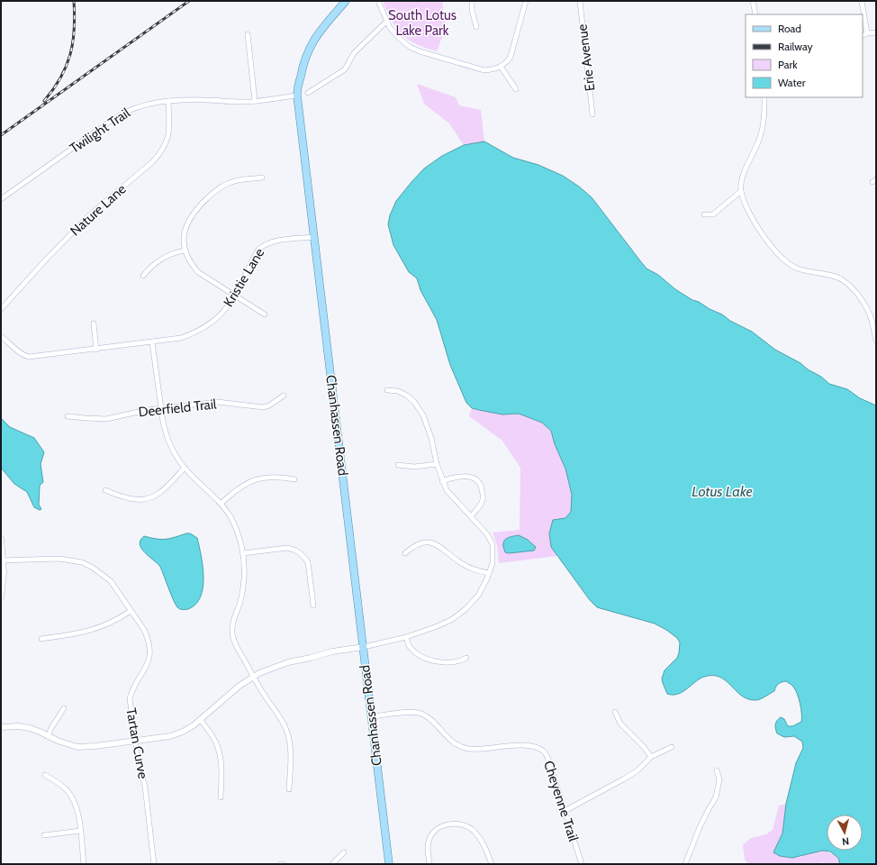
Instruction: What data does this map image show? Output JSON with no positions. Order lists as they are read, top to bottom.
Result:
{
  "streets": {
    "main road": ["Chanhassen Road"],
    "street": [
      "Erie Avenue",
      "Twilight Trail",
      "Nature Lane",
      "Kristie Lane",
      "Deerfield Trail",
      "Tartan Curve",
      "Cheyenne Trail"
    ]
  },
  "crossings": [
    ["Twilight Trail", "Nature Lane"],
    ["Twilight Trail", "Chanhassen Road"],
    ["Kristie Lane", "Chanhassen Road"],
    ["Chanhassen Road", "Cheyenne Trail"]
  ],
  "water": ["Lotus Lake"],
  "parks": ["South Lotus Lake Park"],
  "legend": [
    "Road",
    "Railway",
    "Park",
    "Water"
  ],
  "north": "bottom"
}
